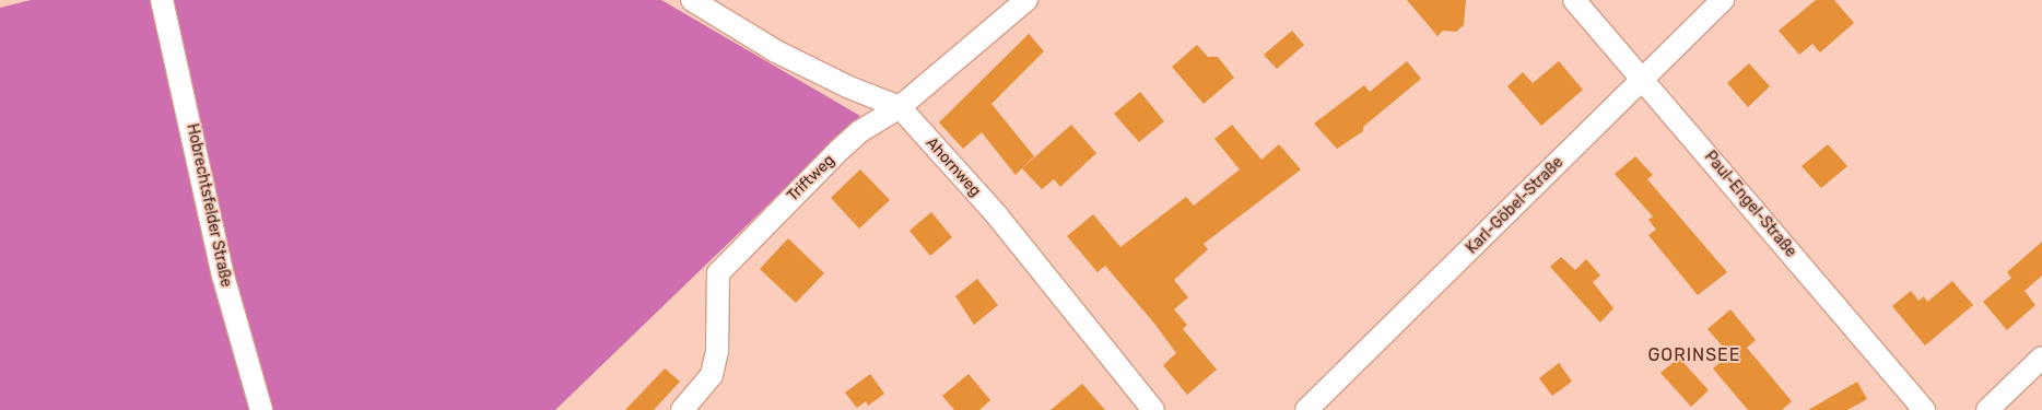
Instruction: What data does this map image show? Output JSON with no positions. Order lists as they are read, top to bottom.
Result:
{
  "streets": {
    "street": [
      "Ahornweg",
      "Triftweg",
      "Paul-Engel-Straße",
      "Hobrechtsfelder Straße",
      "Karl-Göbel-Straße"
    ]
  },
  "crossings": [
    ["Ahornweg", "Triftweg"],
    ["Paul-Engel-Straße", "Karl-Göbel-Straße"]
  ],
  "districts": ["GORINSEE"]
}
